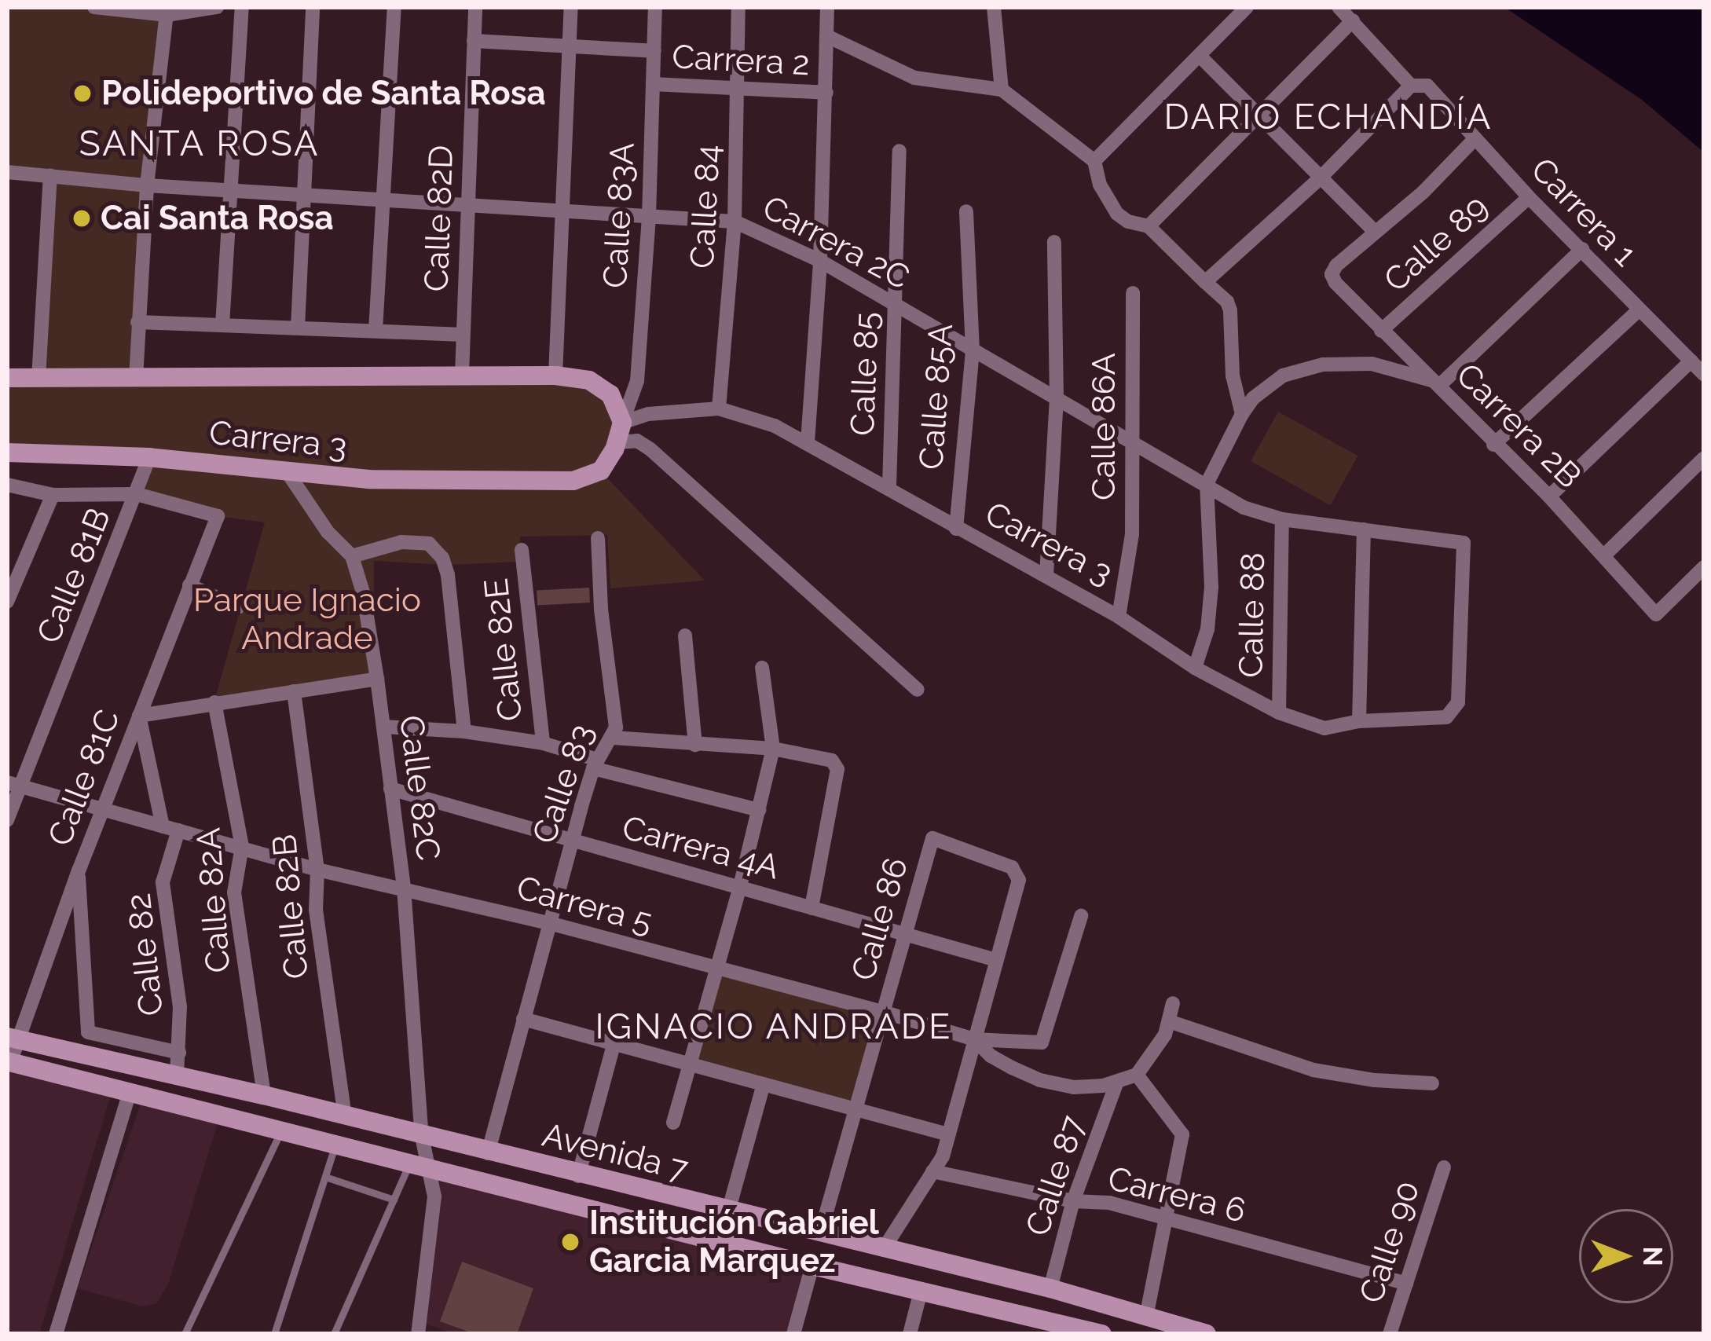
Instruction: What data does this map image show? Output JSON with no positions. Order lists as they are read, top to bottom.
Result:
{
  "streets": {
    "main road": ["Carrera 3", "Avenida 7"],
    "street": [
      "Carrera 2",
      "Calle 84",
      "Carrera 1",
      "Calle 83A",
      "Calle 82D",
      "Carrera 2C",
      "Calle 89",
      "Calle 85",
      "Calle 85A",
      "Carrera 2B",
      "Calle 86A",
      "Calle 81B",
      "Calle 88",
      "Calle 82E",
      "Calle 81C",
      "Calle 83",
      "Calle 82C",
      "Carrera 4A",
      "Calle 82A",
      "Carrera 5",
      "Calle 82B",
      "Calle 86",
      "Calle 82",
      "Calle 87",
      "Carrera 6",
      "Calle 90"
    ]
  },
  "crossings": [
    ["Carrera 2", "Calle 84"],
    ["Carrera 2", "Calle 83A"],
    ["Carrera 2", "Calle 82D"],
    ["Calle 84", "Carrera 2C"],
    ["Calle 84", "Carrera 3"],
    ["Carrera 1", "Calle 89"],
    ["Calle 83A", "Carrera 2C"],
    ["Calle 83A", "Carrera 3"],
    ["Calle 82D", "Carrera 2C"],
    ["Calle 82D", "Carrera 3"],
    ["Carrera 2C", "Calle 85"],
    ["Carrera 2C", "Calle 85A"],
    ["Carrera 2C", "Calle 86A"],
    ["Carrera 2C", "Carrera 3"],
    ["Carrera 2C", "Calle 88"],
    ["Calle 89", "Carrera 2B"],
    ["Calle 85", "Carrera 3"],
    ["Calle 85A", "Carrera 3"],
    ["Calle 86A", "Carrera 3"],
    ["Carrera 3", "Calle 81B"],
    ["Carrera 3", "Calle 88"],
    ["Carrera 3", "Calle 82C"],
    ["Calle 81B", "Calle 81C"],
    ["Calle 81B", "Carrera 5"],
    ["Calle 81C", "Carrera 5"],
    ["Calle 81C", "Avenida 7"],
    ["Calle 83", "Carrera 4A"],
    ["Calle 83", "Carrera 5"],
    ["Calle 83", "Avenida 7"],
    ["Calle 82C", "Carrera 4A"],
    ["Calle 82C", "Carrera 5"],
    ["Calle 82C", "Avenida 7"],
    ["Carrera 4A", "Calle 86"],
    ["Calle 82A", "Carrera 5"],
    ["Calle 82A", "Avenida 7"],
    ["Carrera 5", "Calle 82B"],
    ["Carrera 5", "Calle 86"],
    ["Carrera 5", "Calle 82"],
    ["Carrera 5", "Calle 87"],
    ["Calle 82B", "Avenida 7"],
    ["Calle 86", "Avenida 7"],
    ["Calle 82", "Avenida 7"],
    ["Avenida 7", "Calle 87"],
    ["Calle 87", "Carrera 6"],
    ["Carrera 6", "Calle 90"]
  ],
  "districts": ["DARIO ECHANDÍA", "SANTA ROSA", "IGNACIO ANDRADE"],
  "parks": ["Parque Ignacio Andrade"],
  "places": ["Polideportivo de Santa Rosa", "Cai Santa Rosa", "Institución Gabriel Garcia Marquez"],
  "north": "right"
}
